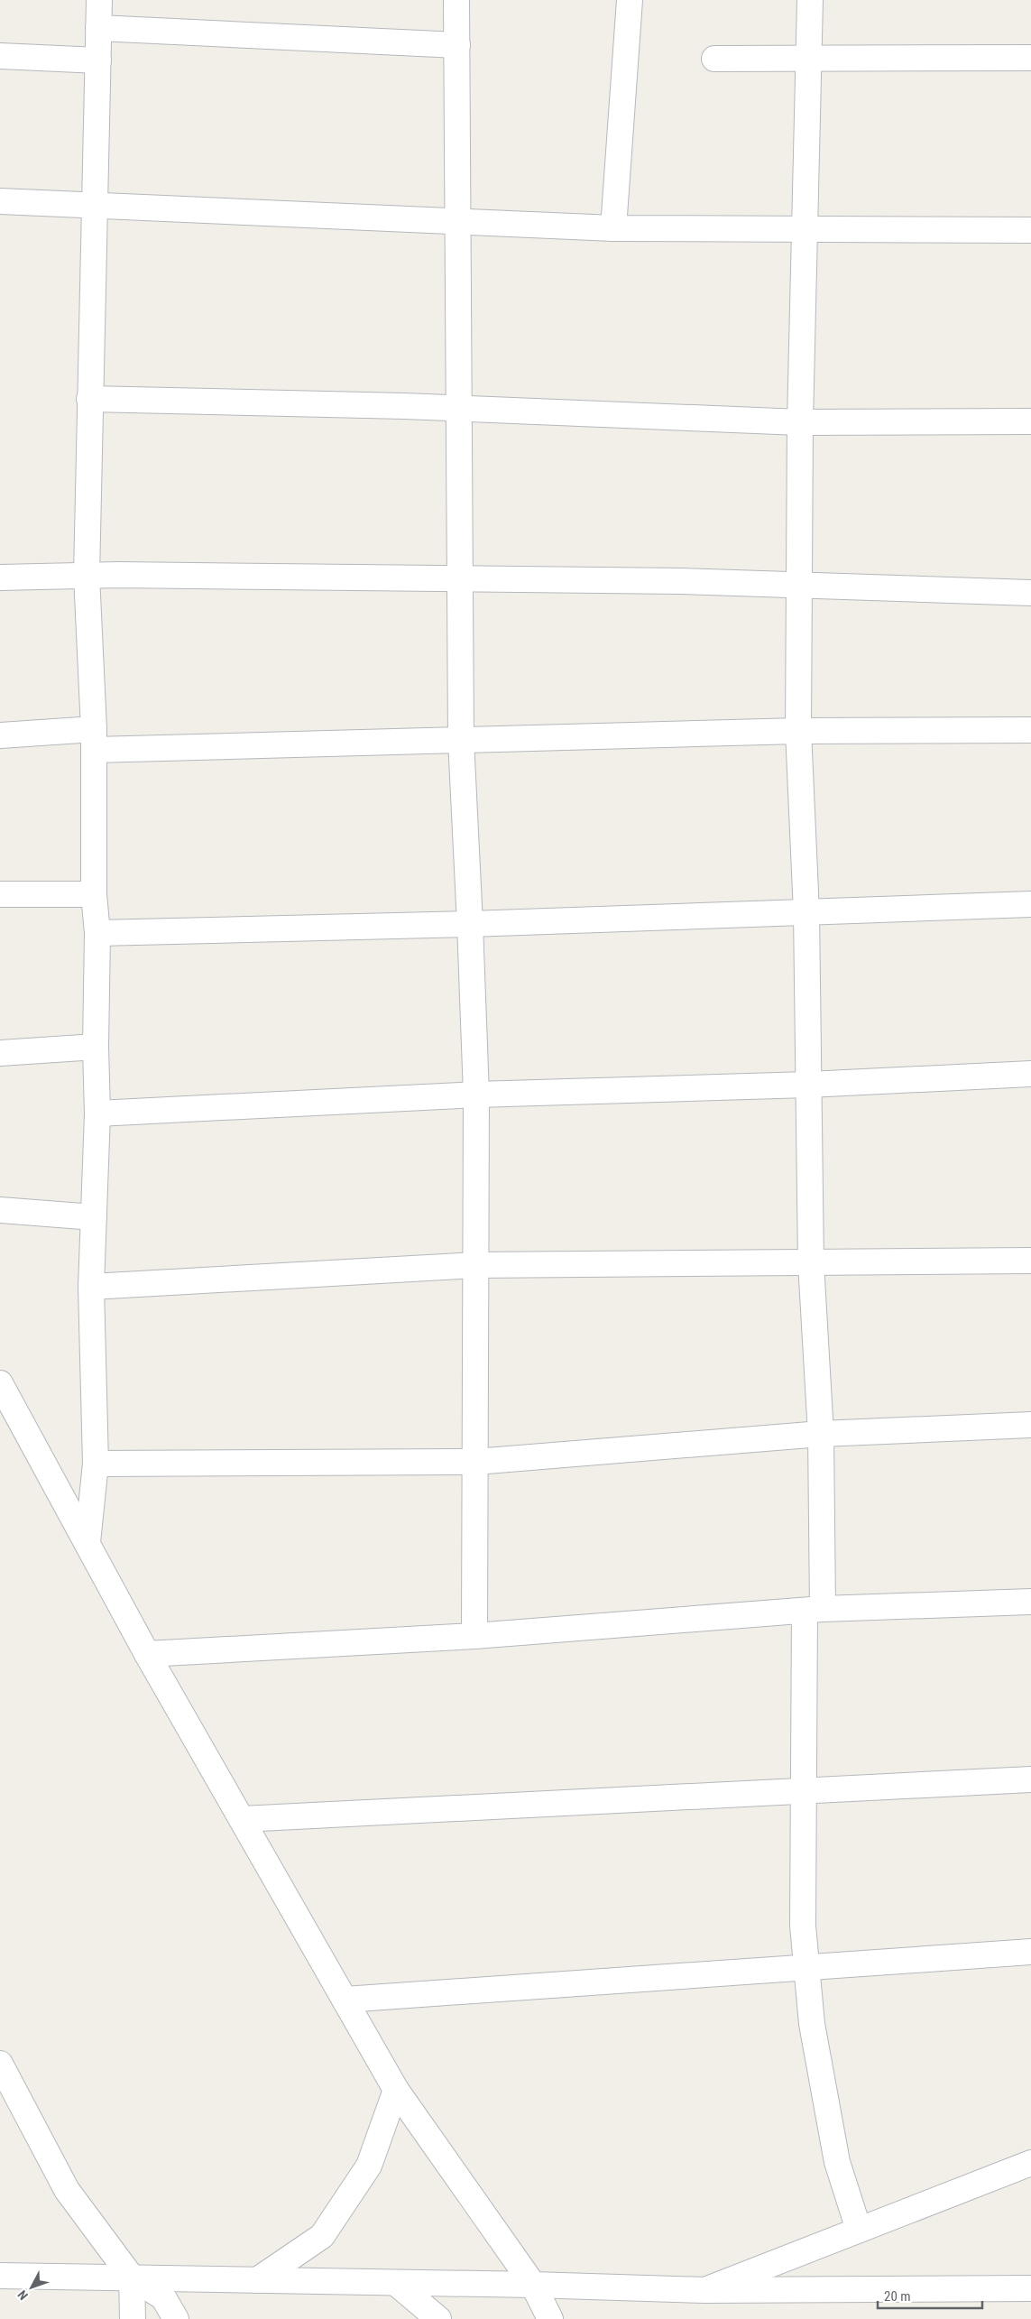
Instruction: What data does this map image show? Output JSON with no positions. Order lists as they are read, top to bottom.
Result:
{
  "scale_bar": "20 m",
  "north": "bottom left"
}
